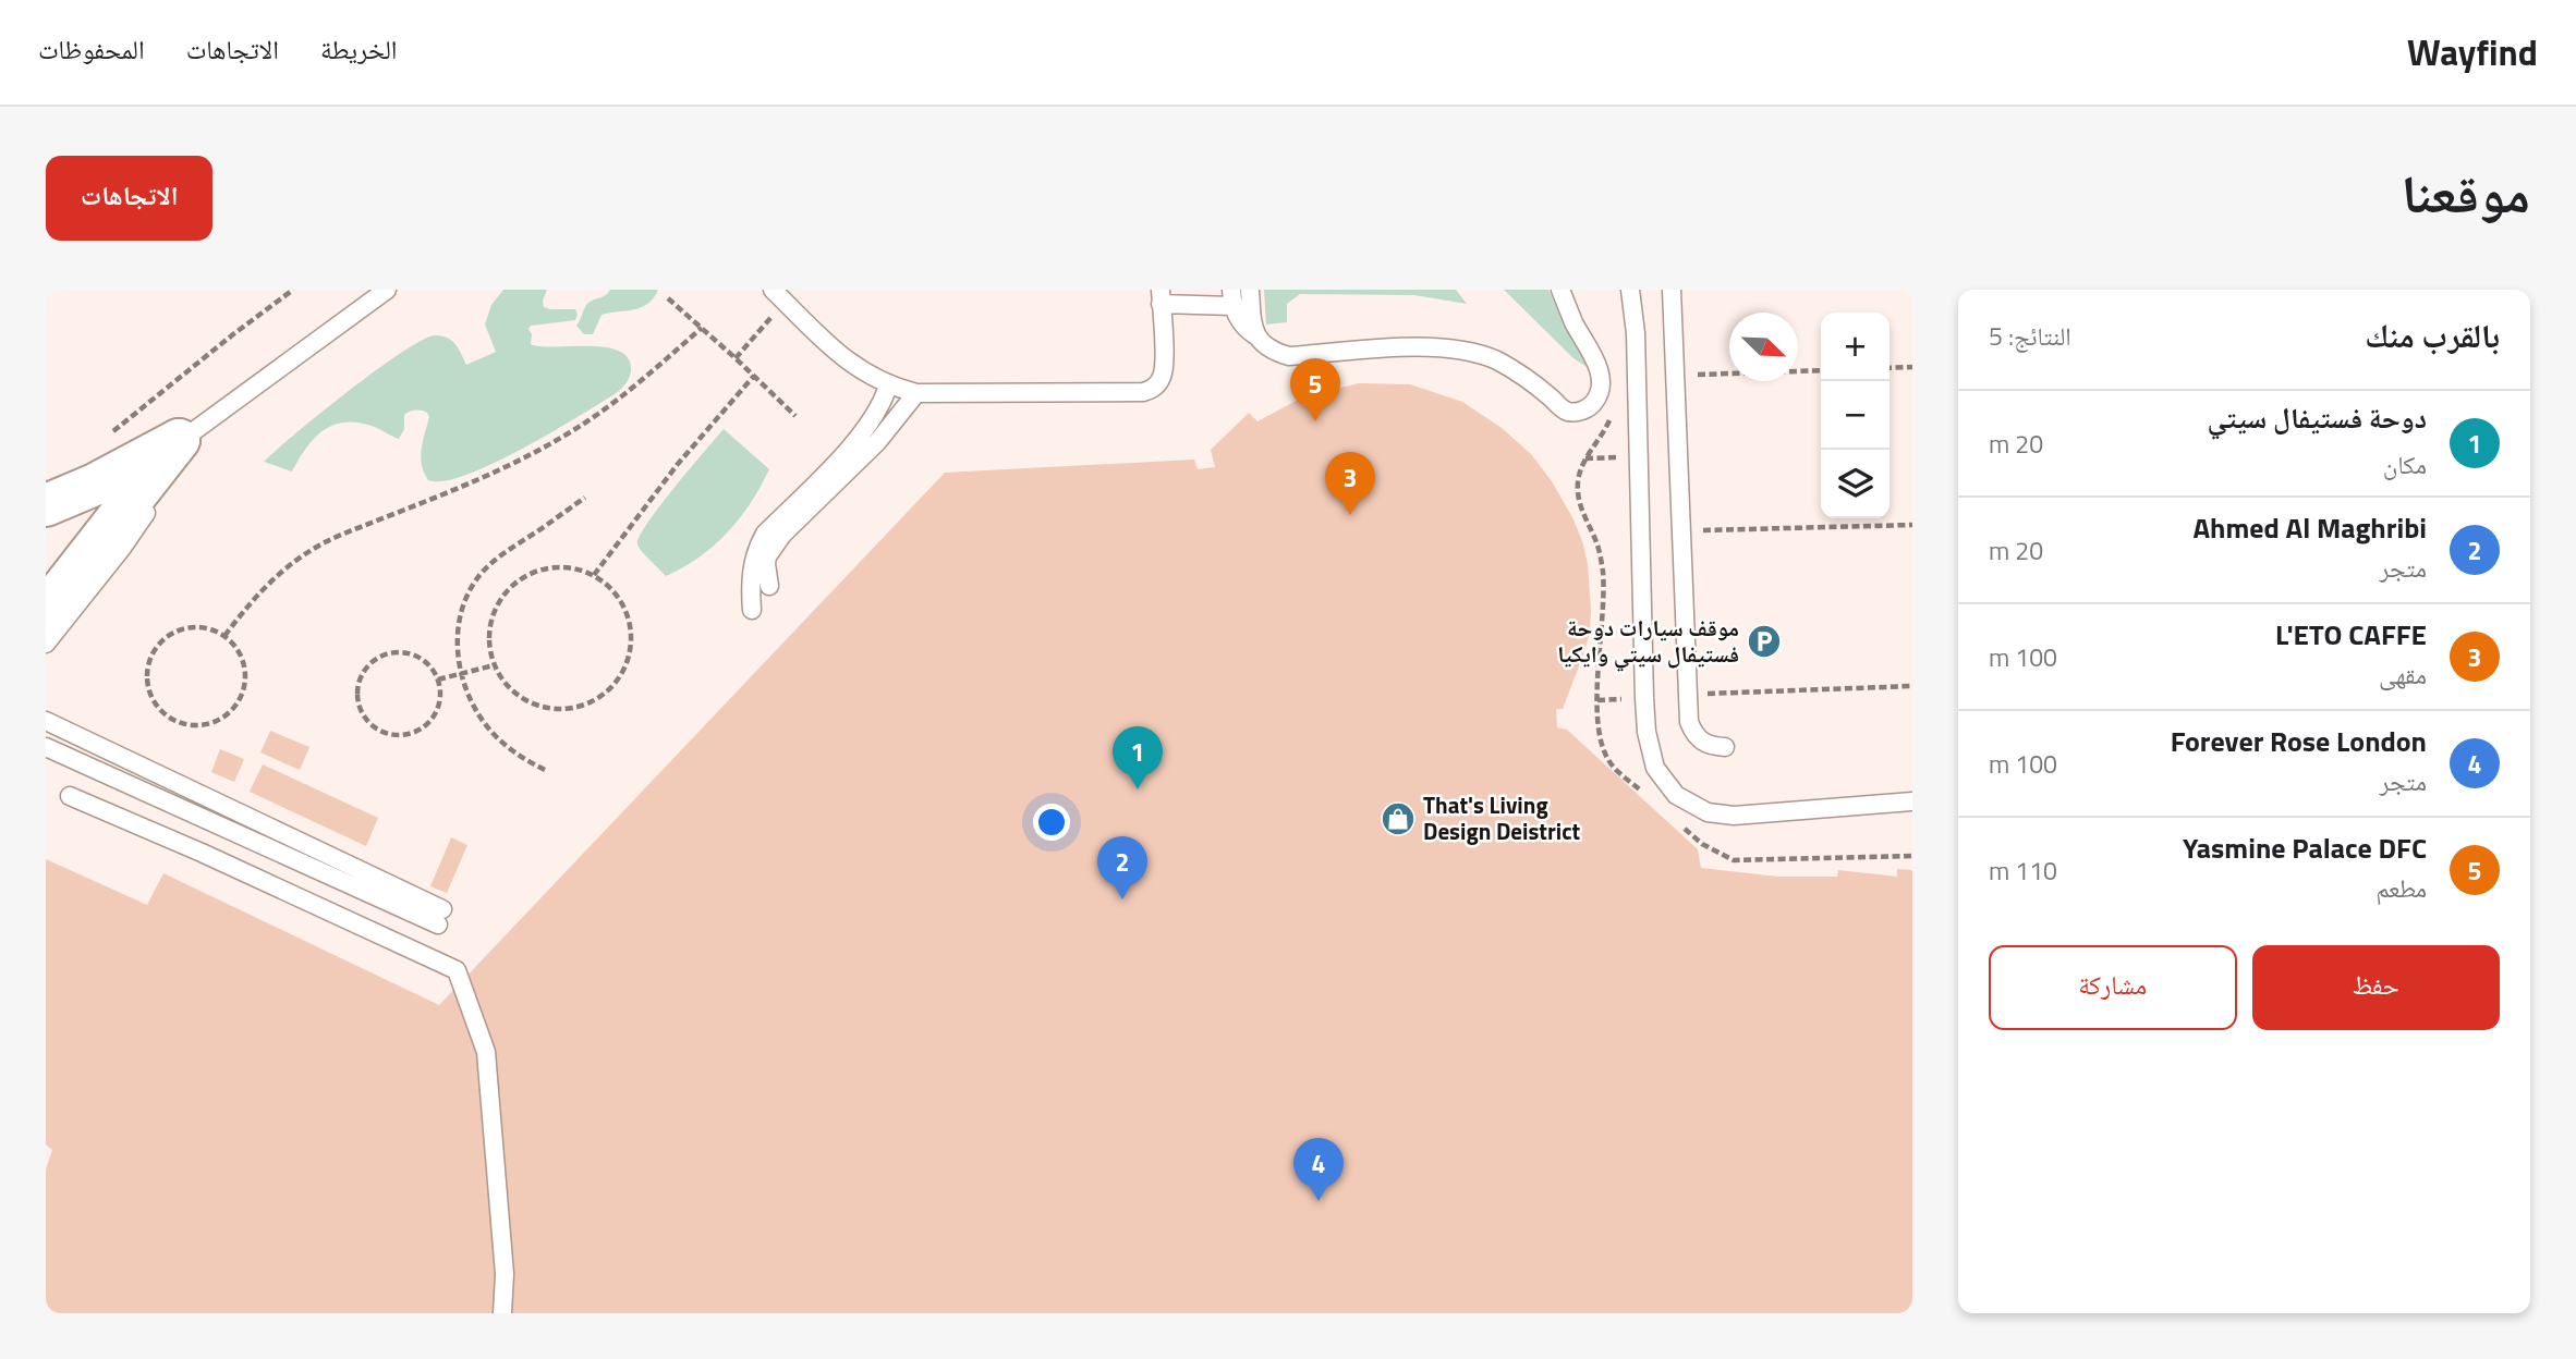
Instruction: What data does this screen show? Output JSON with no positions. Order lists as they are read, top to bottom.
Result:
{
  "places": {
    "parking": ["موقف سيارات دوحة فستيفال سيتي وايكيا"],
    "shop": ["That's Living Design Deistrict"]
  },
  "north": "bottom right",
  "page": {
    "header": "Wayfind",
    "nav": ["الخريطة", "الاتجاهات", "المحفوظات"],
    "title": "موقعنا",
    "buttons": [
      "الاتجاهات",
      ["حفظ", "مشاركة"]
    ],
    "heading": ["بالقرب منك", "النتائج: 5"],
    "map_buttons": ["+", "−"],
    "pins": [
      "5",
      "3",
      "1",
      "2",
      "4"
    ],
    "list": [
      {
        "mark": "1",
        "name": "دوحة فستيفال سيتي",
        "note": "مكان",
        "value": "20 m"
      },
      {
        "mark": "2",
        "name": "Ahmed Al Maghribi",
        "note": "متجر",
        "value": "20 m"
      },
      {
        "mark": "3",
        "name": "L'ETO CAFFE",
        "note": "مقهى",
        "value": "100 m"
      },
      {
        "mark": "4",
        "name": "Forever Rose London",
        "note": "متجر",
        "value": "100 m"
      },
      {
        "mark": "5",
        "name": "Yasmine Palace DFC",
        "note": "مطعم",
        "value": "110 m"
      }
    ]
  }
}
